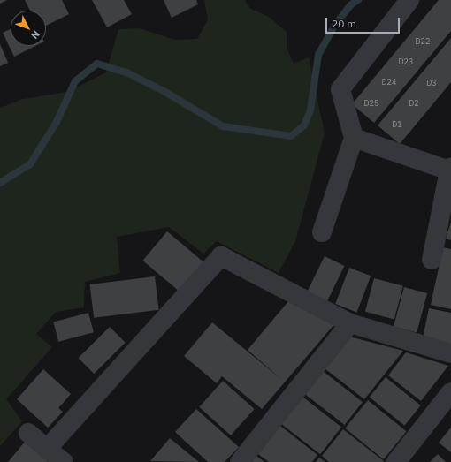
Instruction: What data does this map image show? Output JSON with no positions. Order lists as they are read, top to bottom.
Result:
{
  "house_numbers": [
    "D22",
    "D23",
    "D24",
    "D3",
    "D25",
    "D2",
    "D1"
  ],
  "scale_bar": "20 m",
  "north": "bottom right"
}
